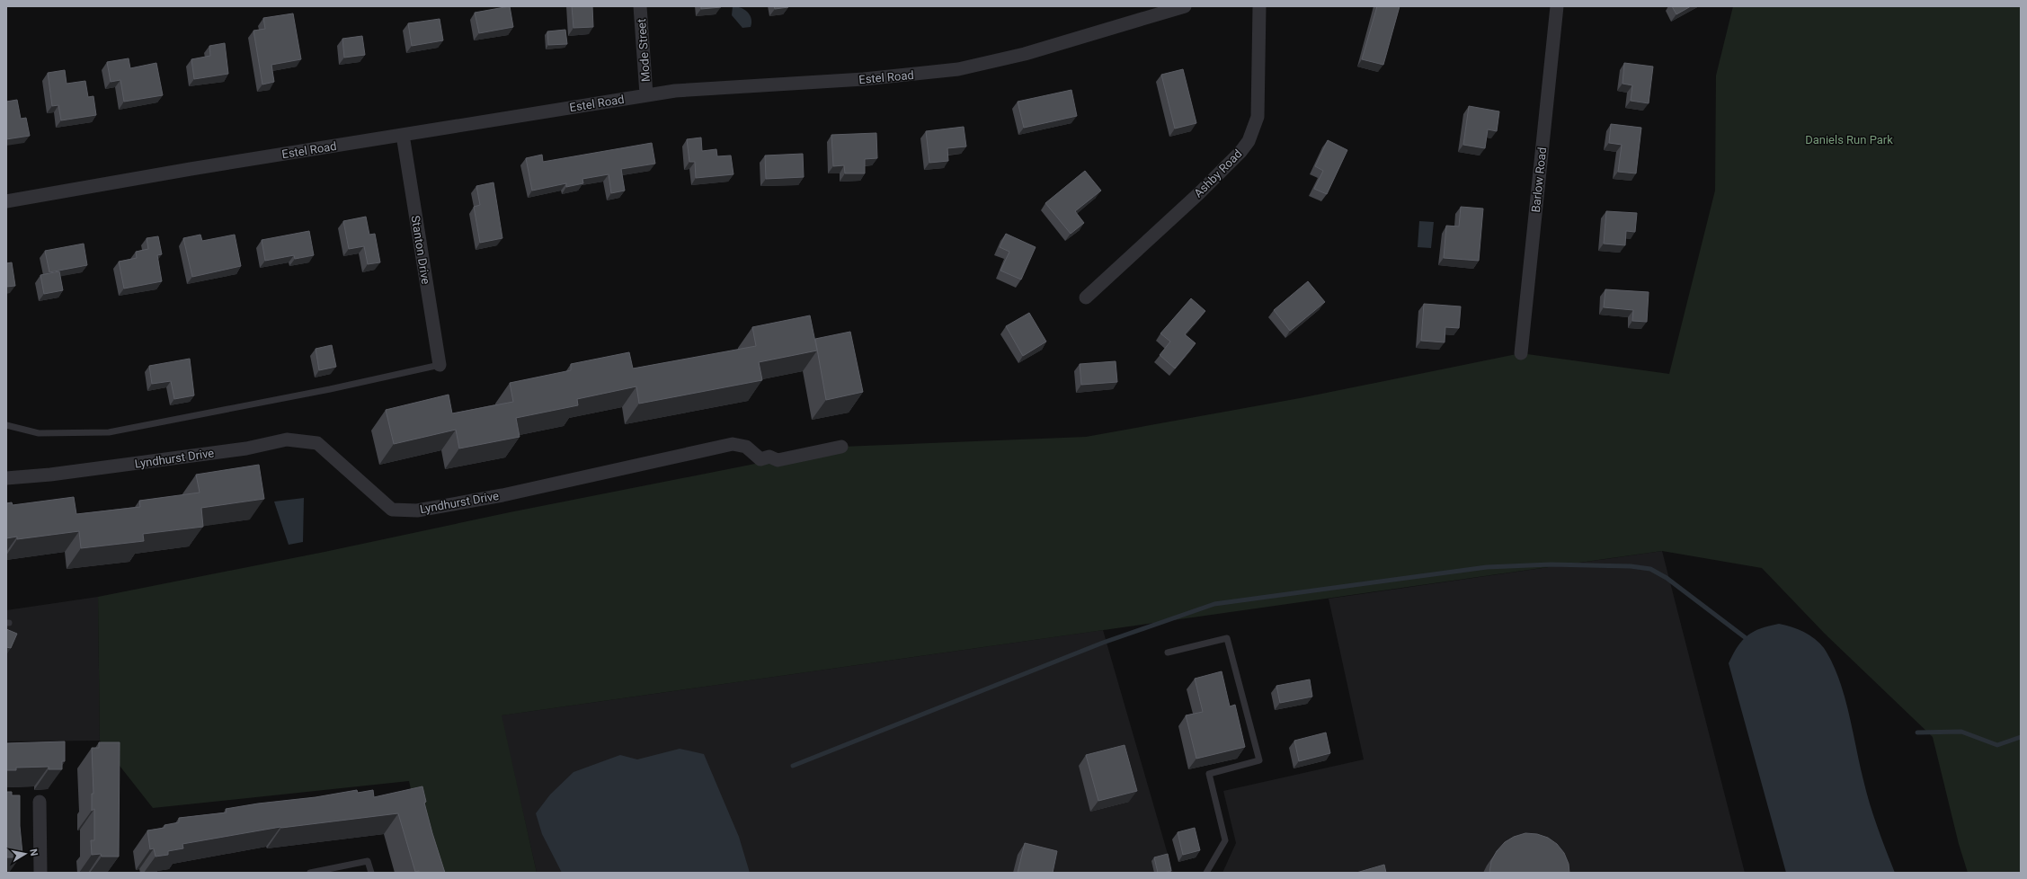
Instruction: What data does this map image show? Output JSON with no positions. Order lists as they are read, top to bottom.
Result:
{
  "streets": {
    "street": [
      "Mode Street",
      "Estel Road",
      "Ashby Road",
      "Barlow Road",
      "Stanton Drive",
      "Lyndhurst Drive"
    ]
  },
  "crossings": [
    ["Mode Street", "Estel Road"],
    ["Estel Road", "Stanton Drive"]
  ],
  "parks": ["Daniels Run Park"],
  "north": "right"
}
